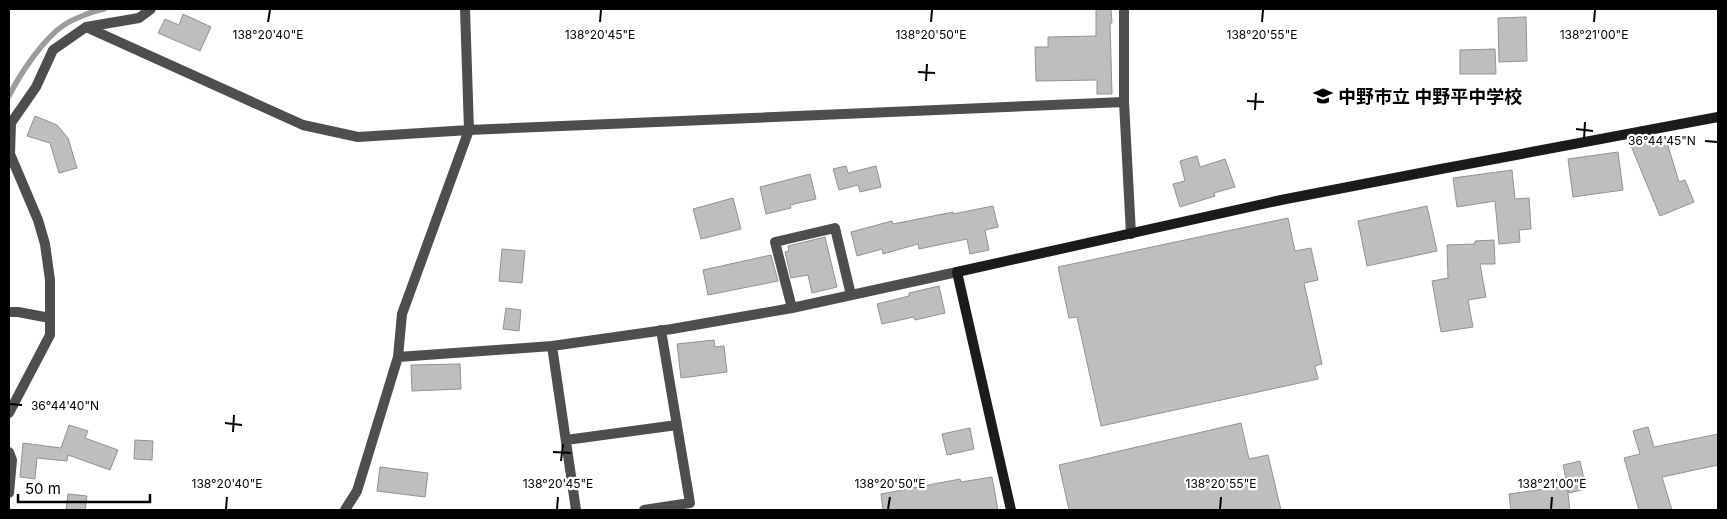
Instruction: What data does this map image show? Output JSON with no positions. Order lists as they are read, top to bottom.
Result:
{
  "places": {
    "school or university": ["中野市立 中野平中学校"]
  },
  "scale_bar": "50 m",
  "coordinates": [
    "138°20'40\"E",
    "138°20'45\"E",
    "138°20'50\"E",
    "138°20'55\"E",
    "138°21'00\"E",
    "36°44'45\"N",
    "36°44'40\"N"
  ]
}
